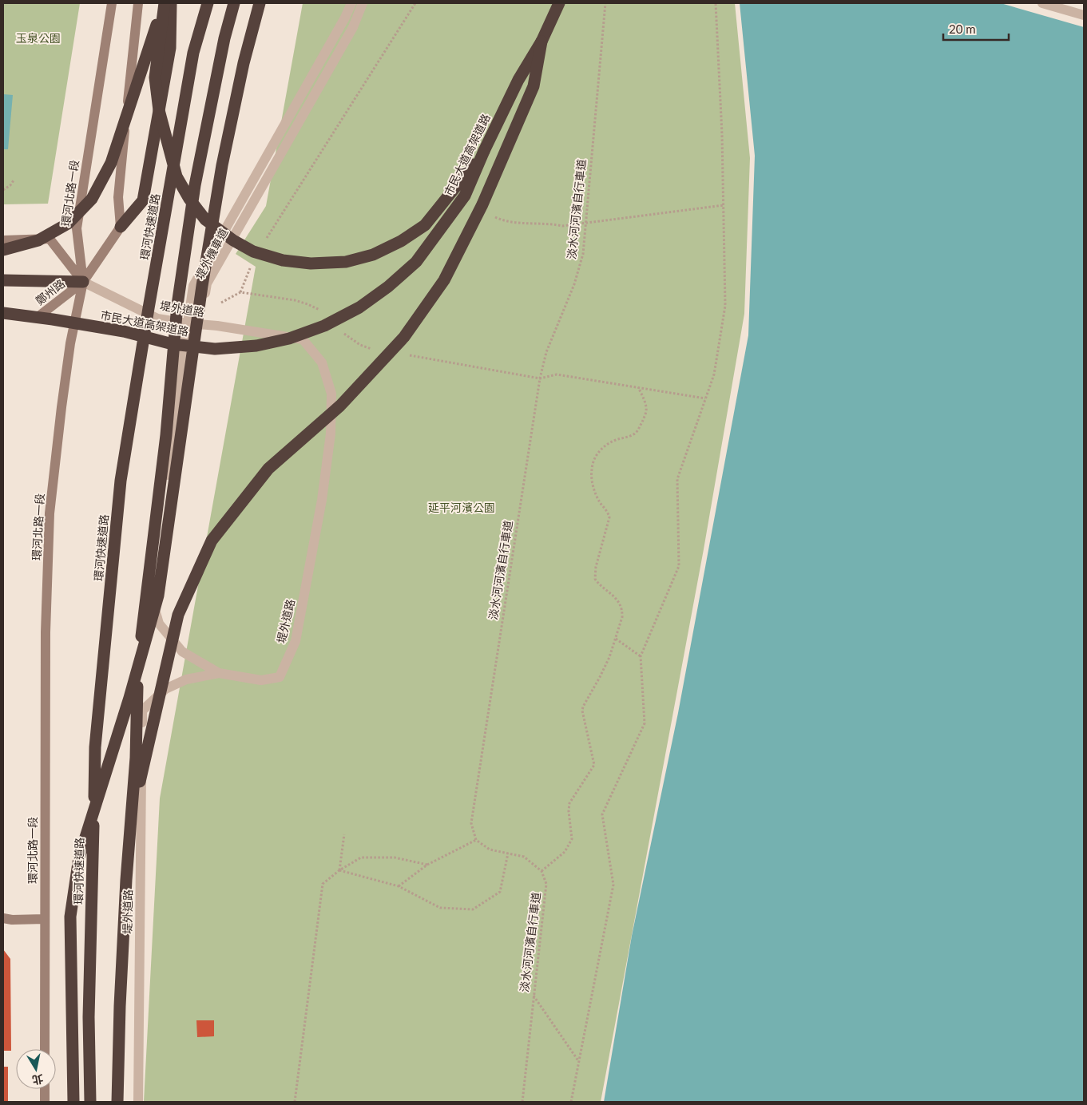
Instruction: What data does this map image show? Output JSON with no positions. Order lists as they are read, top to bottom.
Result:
{
  "streets": {
    "highway": ["市民大道高架道路", "環河快速道路"],
    "street": [
      "環河北路一段",
      "堤外機車道",
      "鄭州路",
      "堤外道路"
    ],
    "path": ["淡水河河濱自行車道"]
  },
  "crossings": [
    ["環河北路一段", "鄭州路"],
    ["環河北路一段", "堤外道路"],
    ["堤外機車道", "堤外道路"],
    ["鄭州路", "堤外道路"]
  ],
  "parks": ["玉泉公園", "延平河濱公園"],
  "scale_bar": "20 m",
  "north": "bottom"
}
